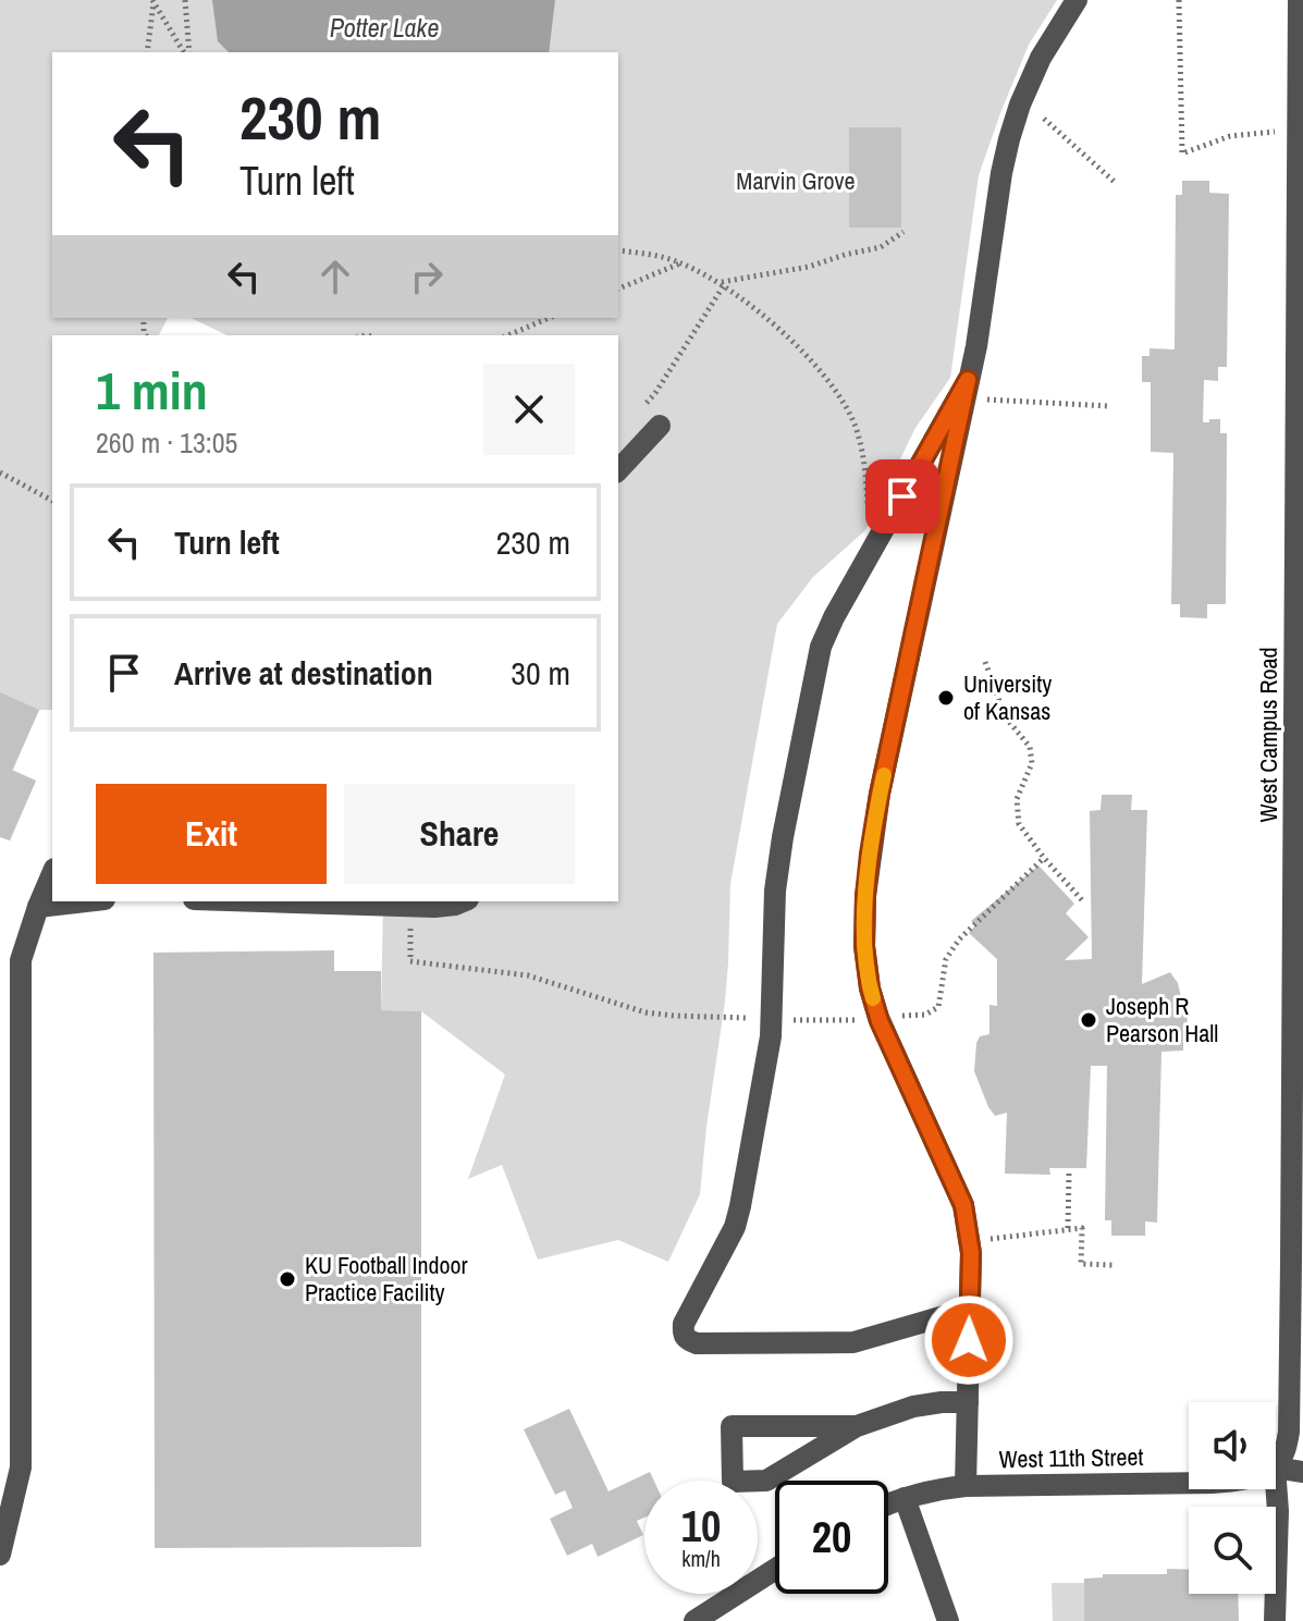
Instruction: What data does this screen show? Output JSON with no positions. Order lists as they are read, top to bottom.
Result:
{
  "streets": {
    "street": ["West Campus Road", "West 11th Street"]
  },
  "water": ["Potter Lake"],
  "parks": ["Marvin Grove"],
  "places": ["University of Kansas", "Joseph R Pearson Hall", "KU Football Indoor Practice Facility"],
  "page": {
    "turn": ["230 m", "Turn left"],
    "heading": ["1 min", "260 m · 13:05"],
    "list": [
      {
        "name": "Turn left",
        "value": "230 m"
      },
      {
        "name": "Arrive at destination",
        "value": "30 m"
      }
    ],
    "buttons": ["Exit", "Share"],
    "speed": "10 km/h",
    "limit": "20"
  }
}
